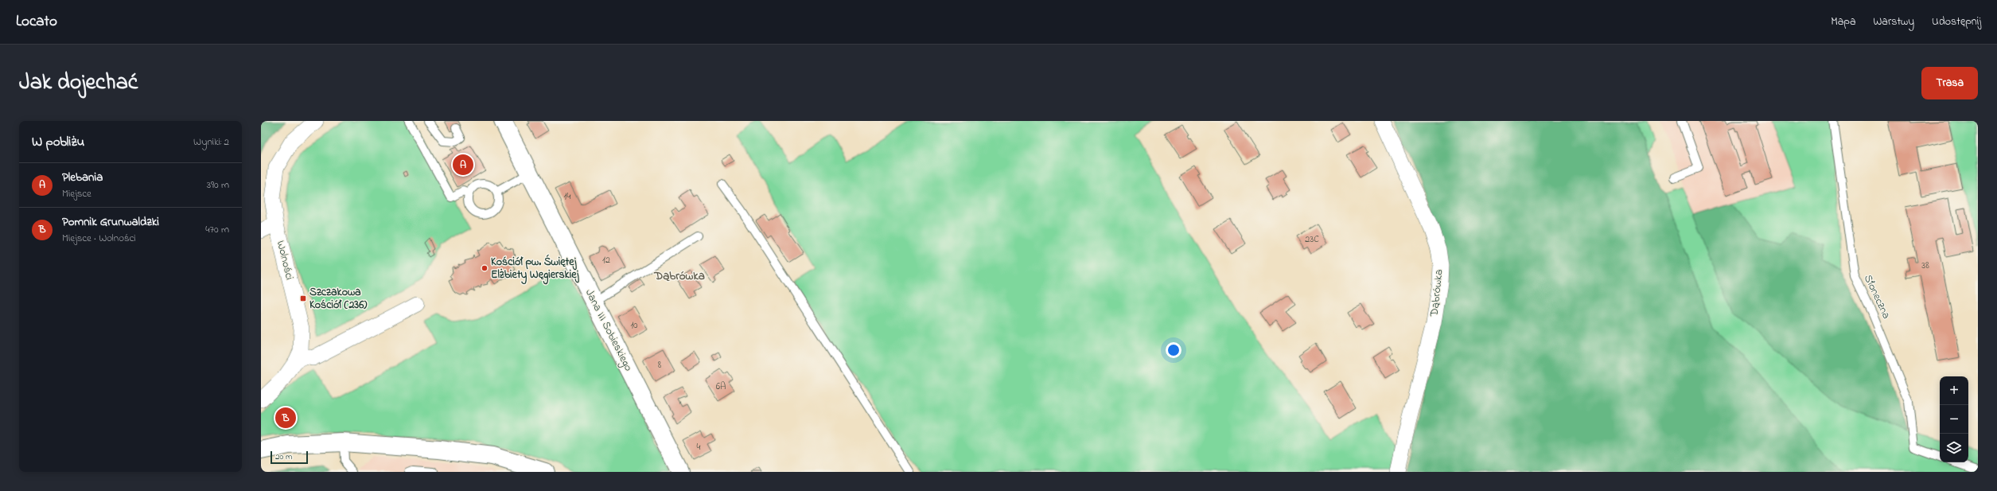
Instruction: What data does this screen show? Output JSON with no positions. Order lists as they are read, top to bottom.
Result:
{
  "streets": {
    "street": ["Wolności", "Dąbrówka", "Jana III Sobieskiego"],
    "lane": ["Słoneczna"]
  },
  "districts": ["Dąbrówka"],
  "places": {
    "other": ["Kościół pw. Świętej Elżbiety Węgierskiej"],
    "transit": ["Szczakowa Kościół (236)"]
  },
  "house_numbers": [
    "14",
    "23C",
    "12",
    "38",
    "10",
    "8",
    "6A",
    "4"
  ],
  "scale_bar": "20 m",
  "page": {
    "header": "Locato",
    "nav": ["Mapa", "Warstwy", "Udostępnij"],
    "title": "Jak dojechać",
    "buttons": "Trasa",
    "heading": ["W pobliżu", "Wyniki: 2"],
    "pins": ["A", "B"],
    "list": [
      {
        "mark": "A",
        "name": "Plebania",
        "note": "Miejsce",
        "value": "390 m"
      },
      {
        "mark": "B",
        "name": "Pomnik Grunwaldzki",
        "note": "Miejsce · Wolności",
        "value": "470 m"
      }
    ],
    "map_buttons": ["+", "−"],
    "scale": "20 m"
  }
}
